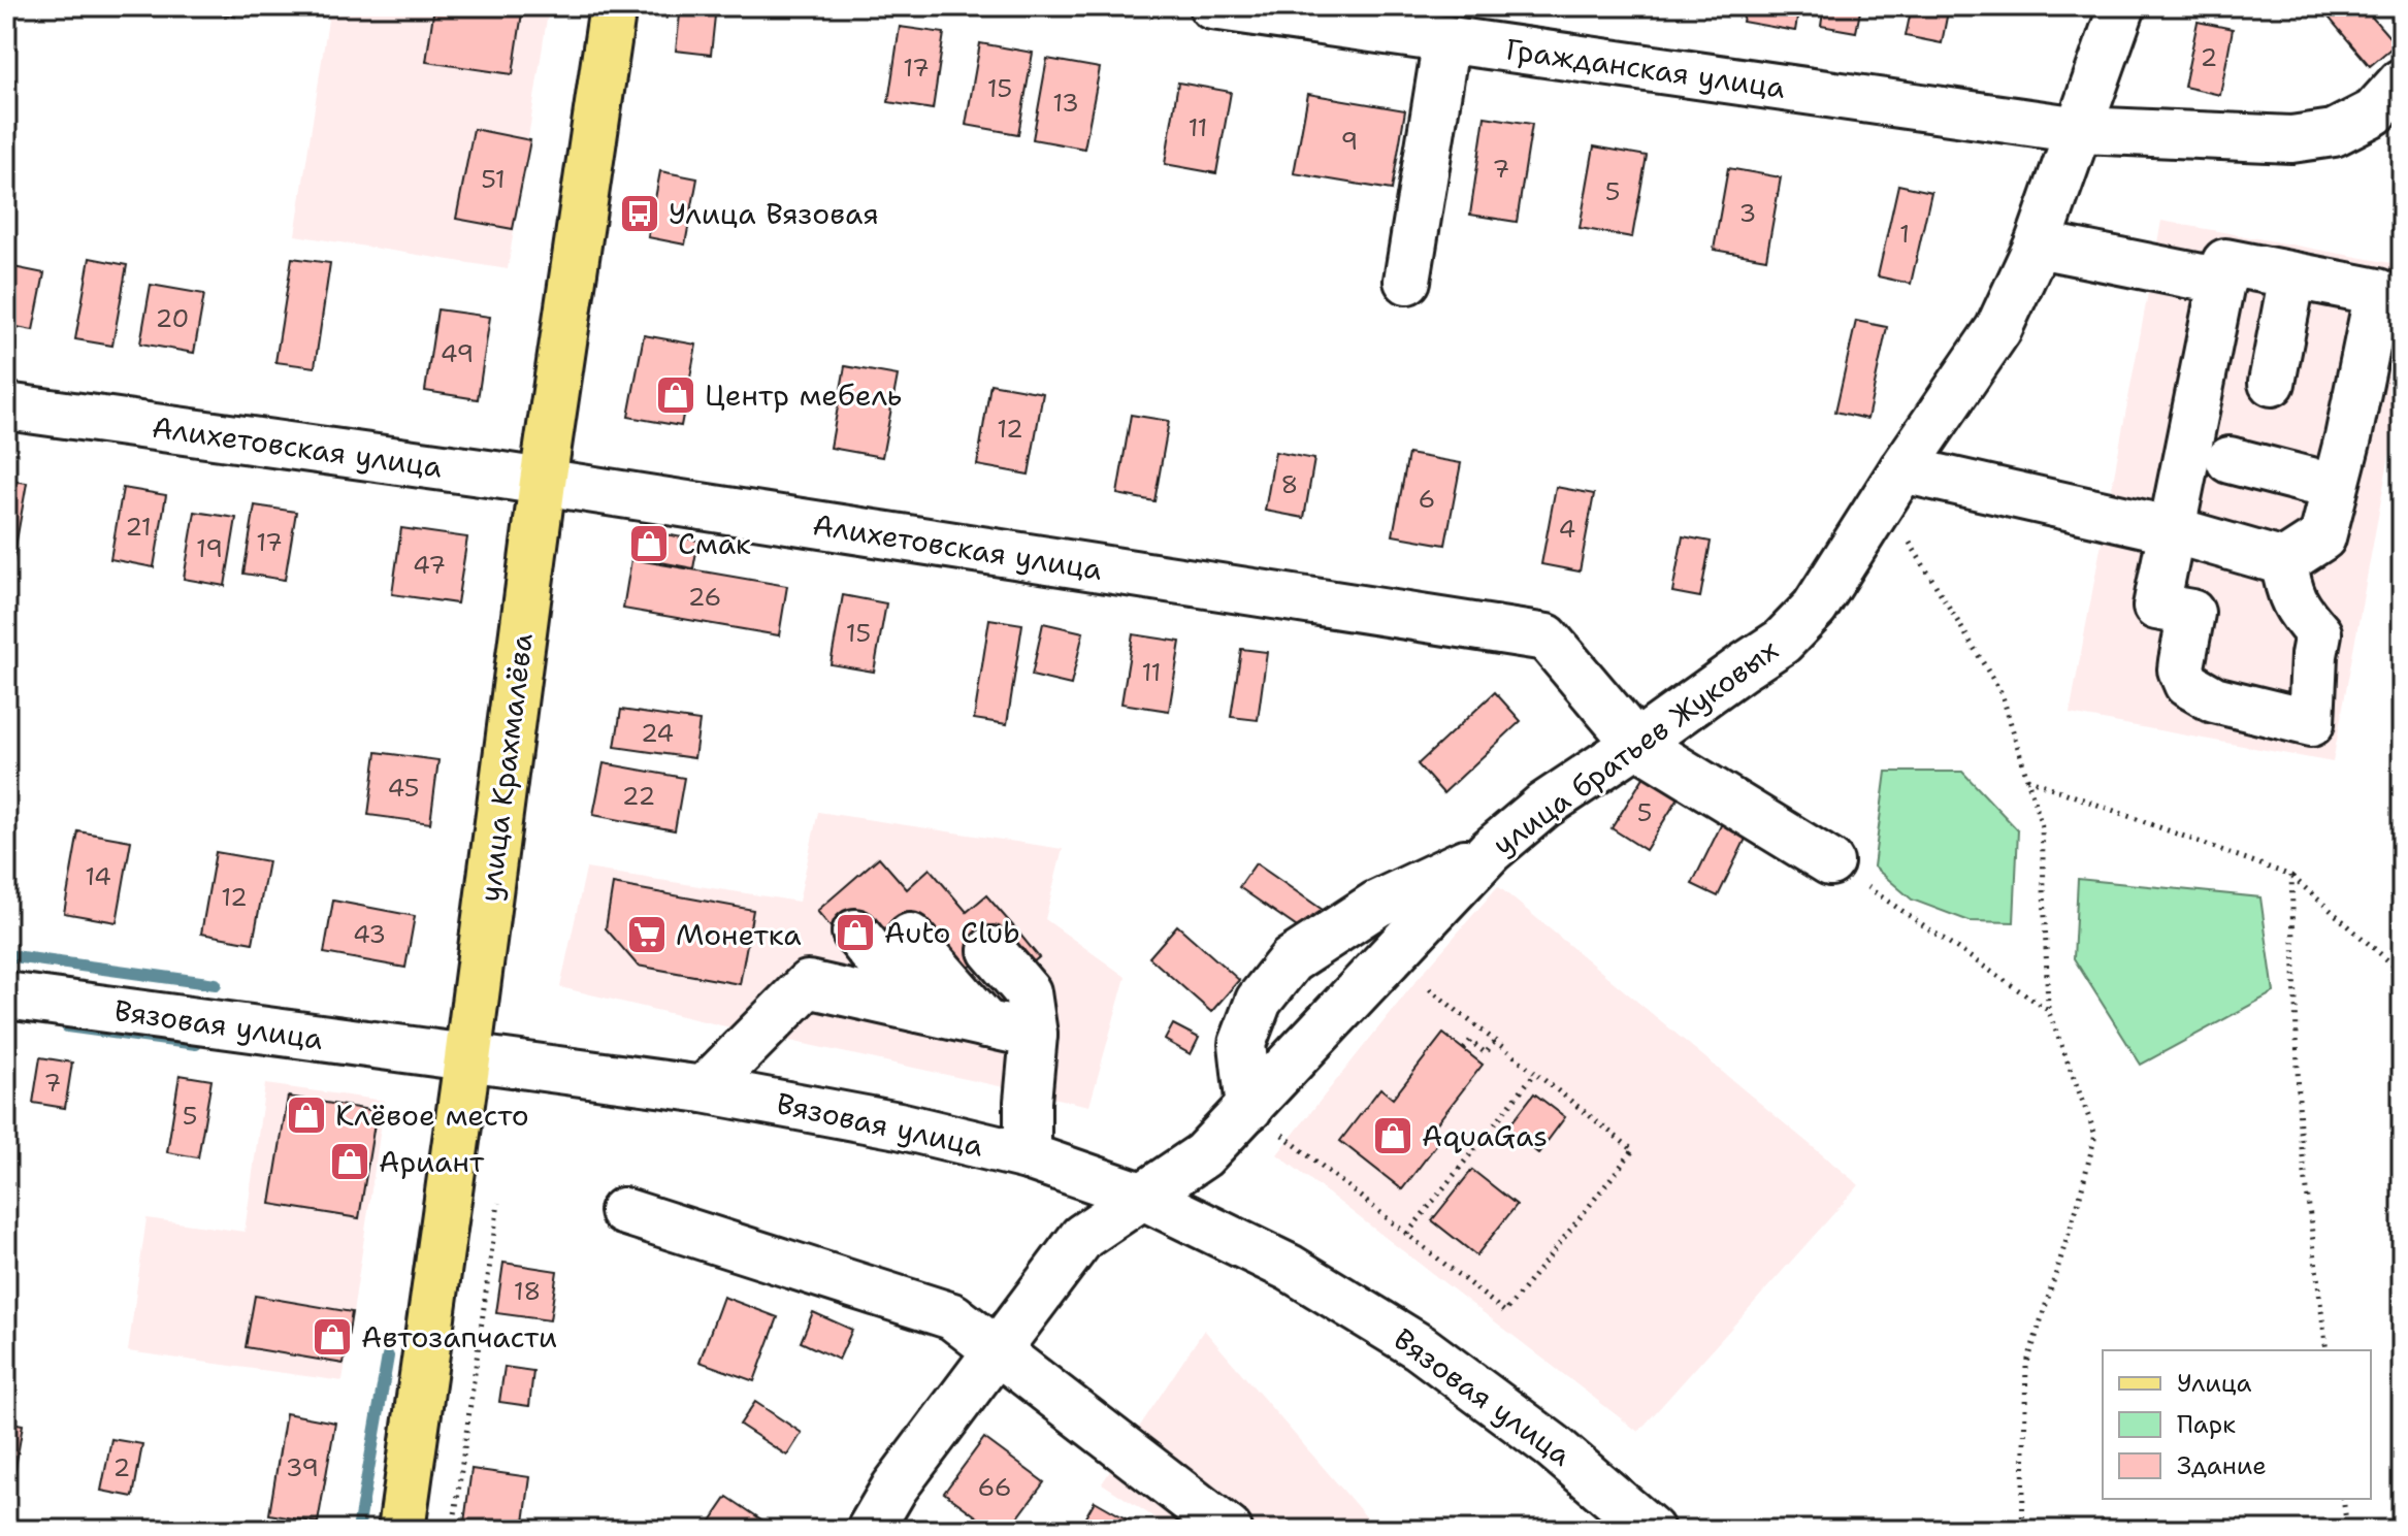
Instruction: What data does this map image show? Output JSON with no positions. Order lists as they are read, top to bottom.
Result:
{
  "streets": {
    "main road": ["улица Крахмалёва"],
    "street": [
      "Гражданская улица",
      "Алихетовская улица",
      "улица братьев Жуковых",
      "Вязовая улица"
    ]
  },
  "crossings": [
    ["Гражданская улица", "улица братьев Жуковых"],
    ["Алихетовская улица", "улица братьев Жуковых"],
    ["Алихетовская улица", "улица Крахмалёва"],
    ["улица братьев Жуковых", "Вязовая улица"],
    ["улица Крахмалёва", "Вязовая улица"]
  ],
  "places": {
    "bus stop": ["Улица Вязовая"],
    "shop": [
      "Центр мебель",
      "Смак",
      "Auto Club",
      "Клёвое место",
      "AquaGas",
      "Ариант",
      "Автозапчасти"
    ],
    "supermarket": ["Монетка"]
  },
  "house_numbers": [
    "2",
    "17",
    "15",
    "13",
    "11",
    "9",
    "7",
    "51",
    "5",
    "3",
    "1",
    "20",
    "49",
    "12",
    "8",
    "6",
    "21",
    "4",
    "17",
    "19",
    "47",
    "26",
    "15",
    "11",
    "24",
    "45",
    "22",
    "5",
    "14",
    "12",
    "43",
    "7",
    "5",
    "18",
    "2",
    "39",
    "66"
  ],
  "legend": ["Улица", "Парк", "Здание"]
}
